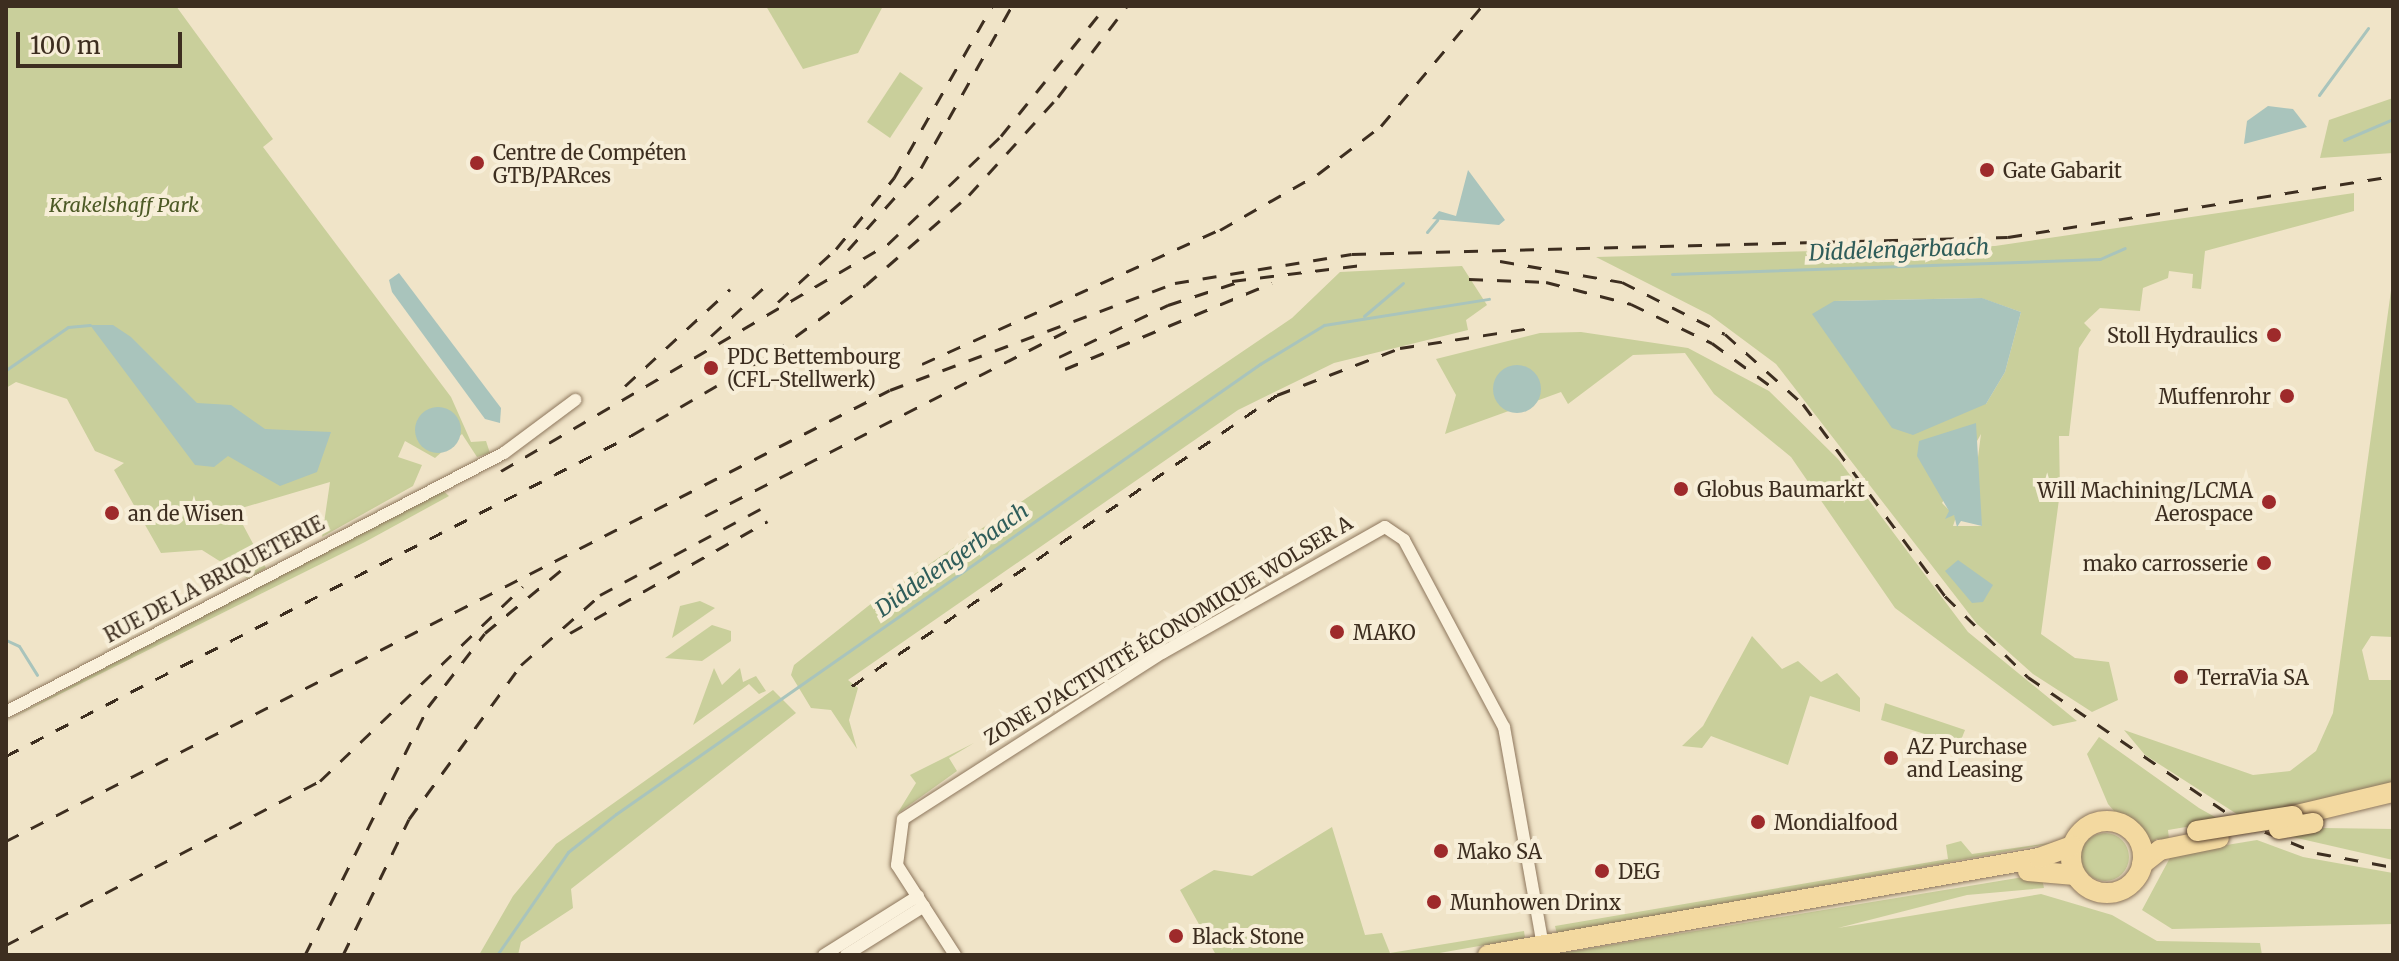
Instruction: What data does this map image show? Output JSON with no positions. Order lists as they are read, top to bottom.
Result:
{
  "streets": {
    "street": ["RUE DE LA BRIQUETERIE", "ZONE D'ACTIVITÉ ÉCONOMIQUE WOLSER A"]
  },
  "water": ["Diddelengerbaach"],
  "parks": ["Krakelshaff Park"],
  "places": [
    "Centre de Compéten GTB/PARces",
    "Gate Gabarit",
    "Stoll Hydraulics",
    "PDC Bettembourg (CFL-Stellwerk)",
    "Muffenrohr",
    "Globus Baumarkt",
    "Will Machining/LCMA Aerospace",
    "an de Wisen",
    "mako carrosserie",
    "MAKO",
    "TerraVia SA",
    "AZ Purchase and Leasing",
    "Mondialfood",
    "Mako SA",
    "DEG",
    "Munhowen Drinx",
    "Black Stone"
  ],
  "scale_bar": "100 m"
}
